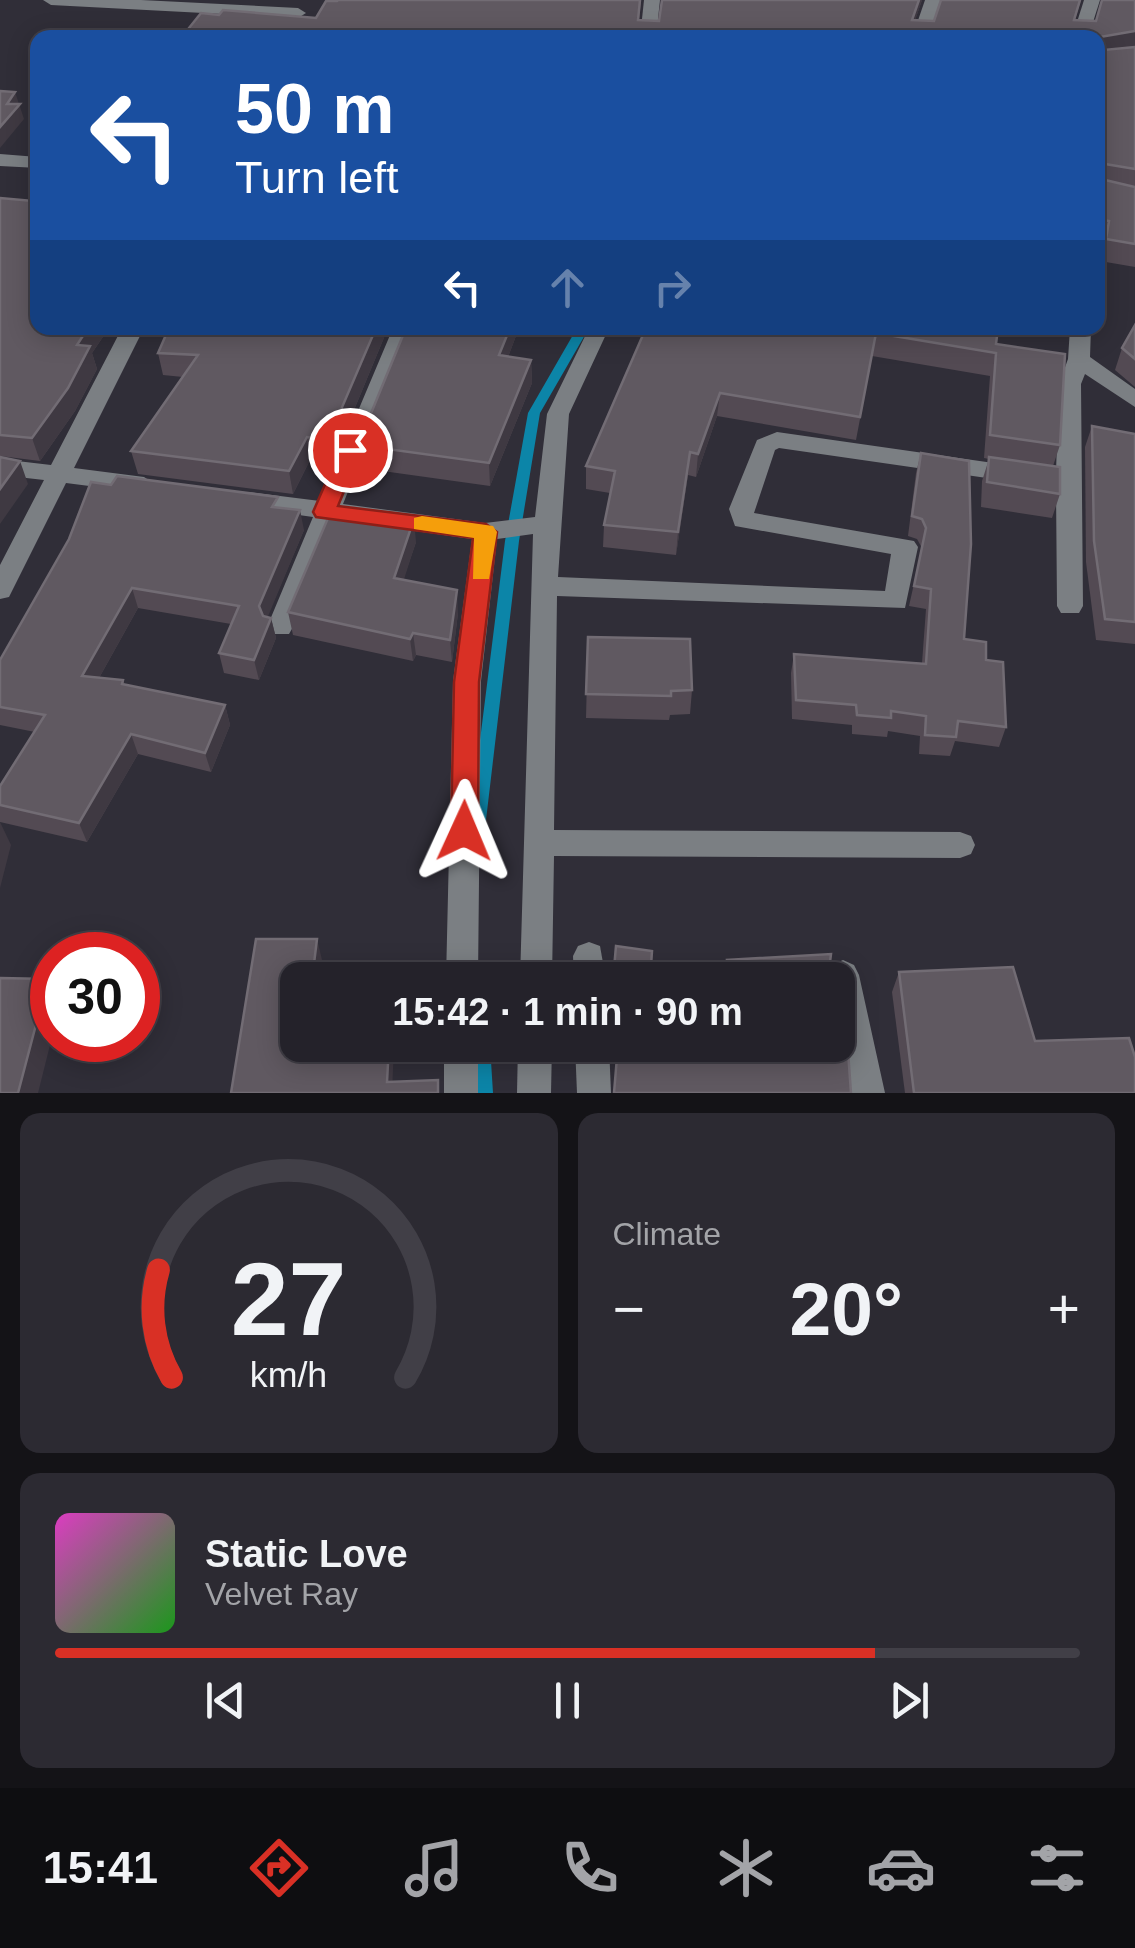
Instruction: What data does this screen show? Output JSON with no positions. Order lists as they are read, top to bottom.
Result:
{
  "page": {
    "turn": ["50 m", "Turn left"],
    "limit": "30",
    "trip": "15:42 · 1 min · 90 m",
    "tile": "Climate",
    "heat": ["−", "20°", "+"],
    "song": ["Static Love", "Velvet Ray"],
    "tabs": "15:41",
    "gauge": ["27", "km/h"]
  }
}
